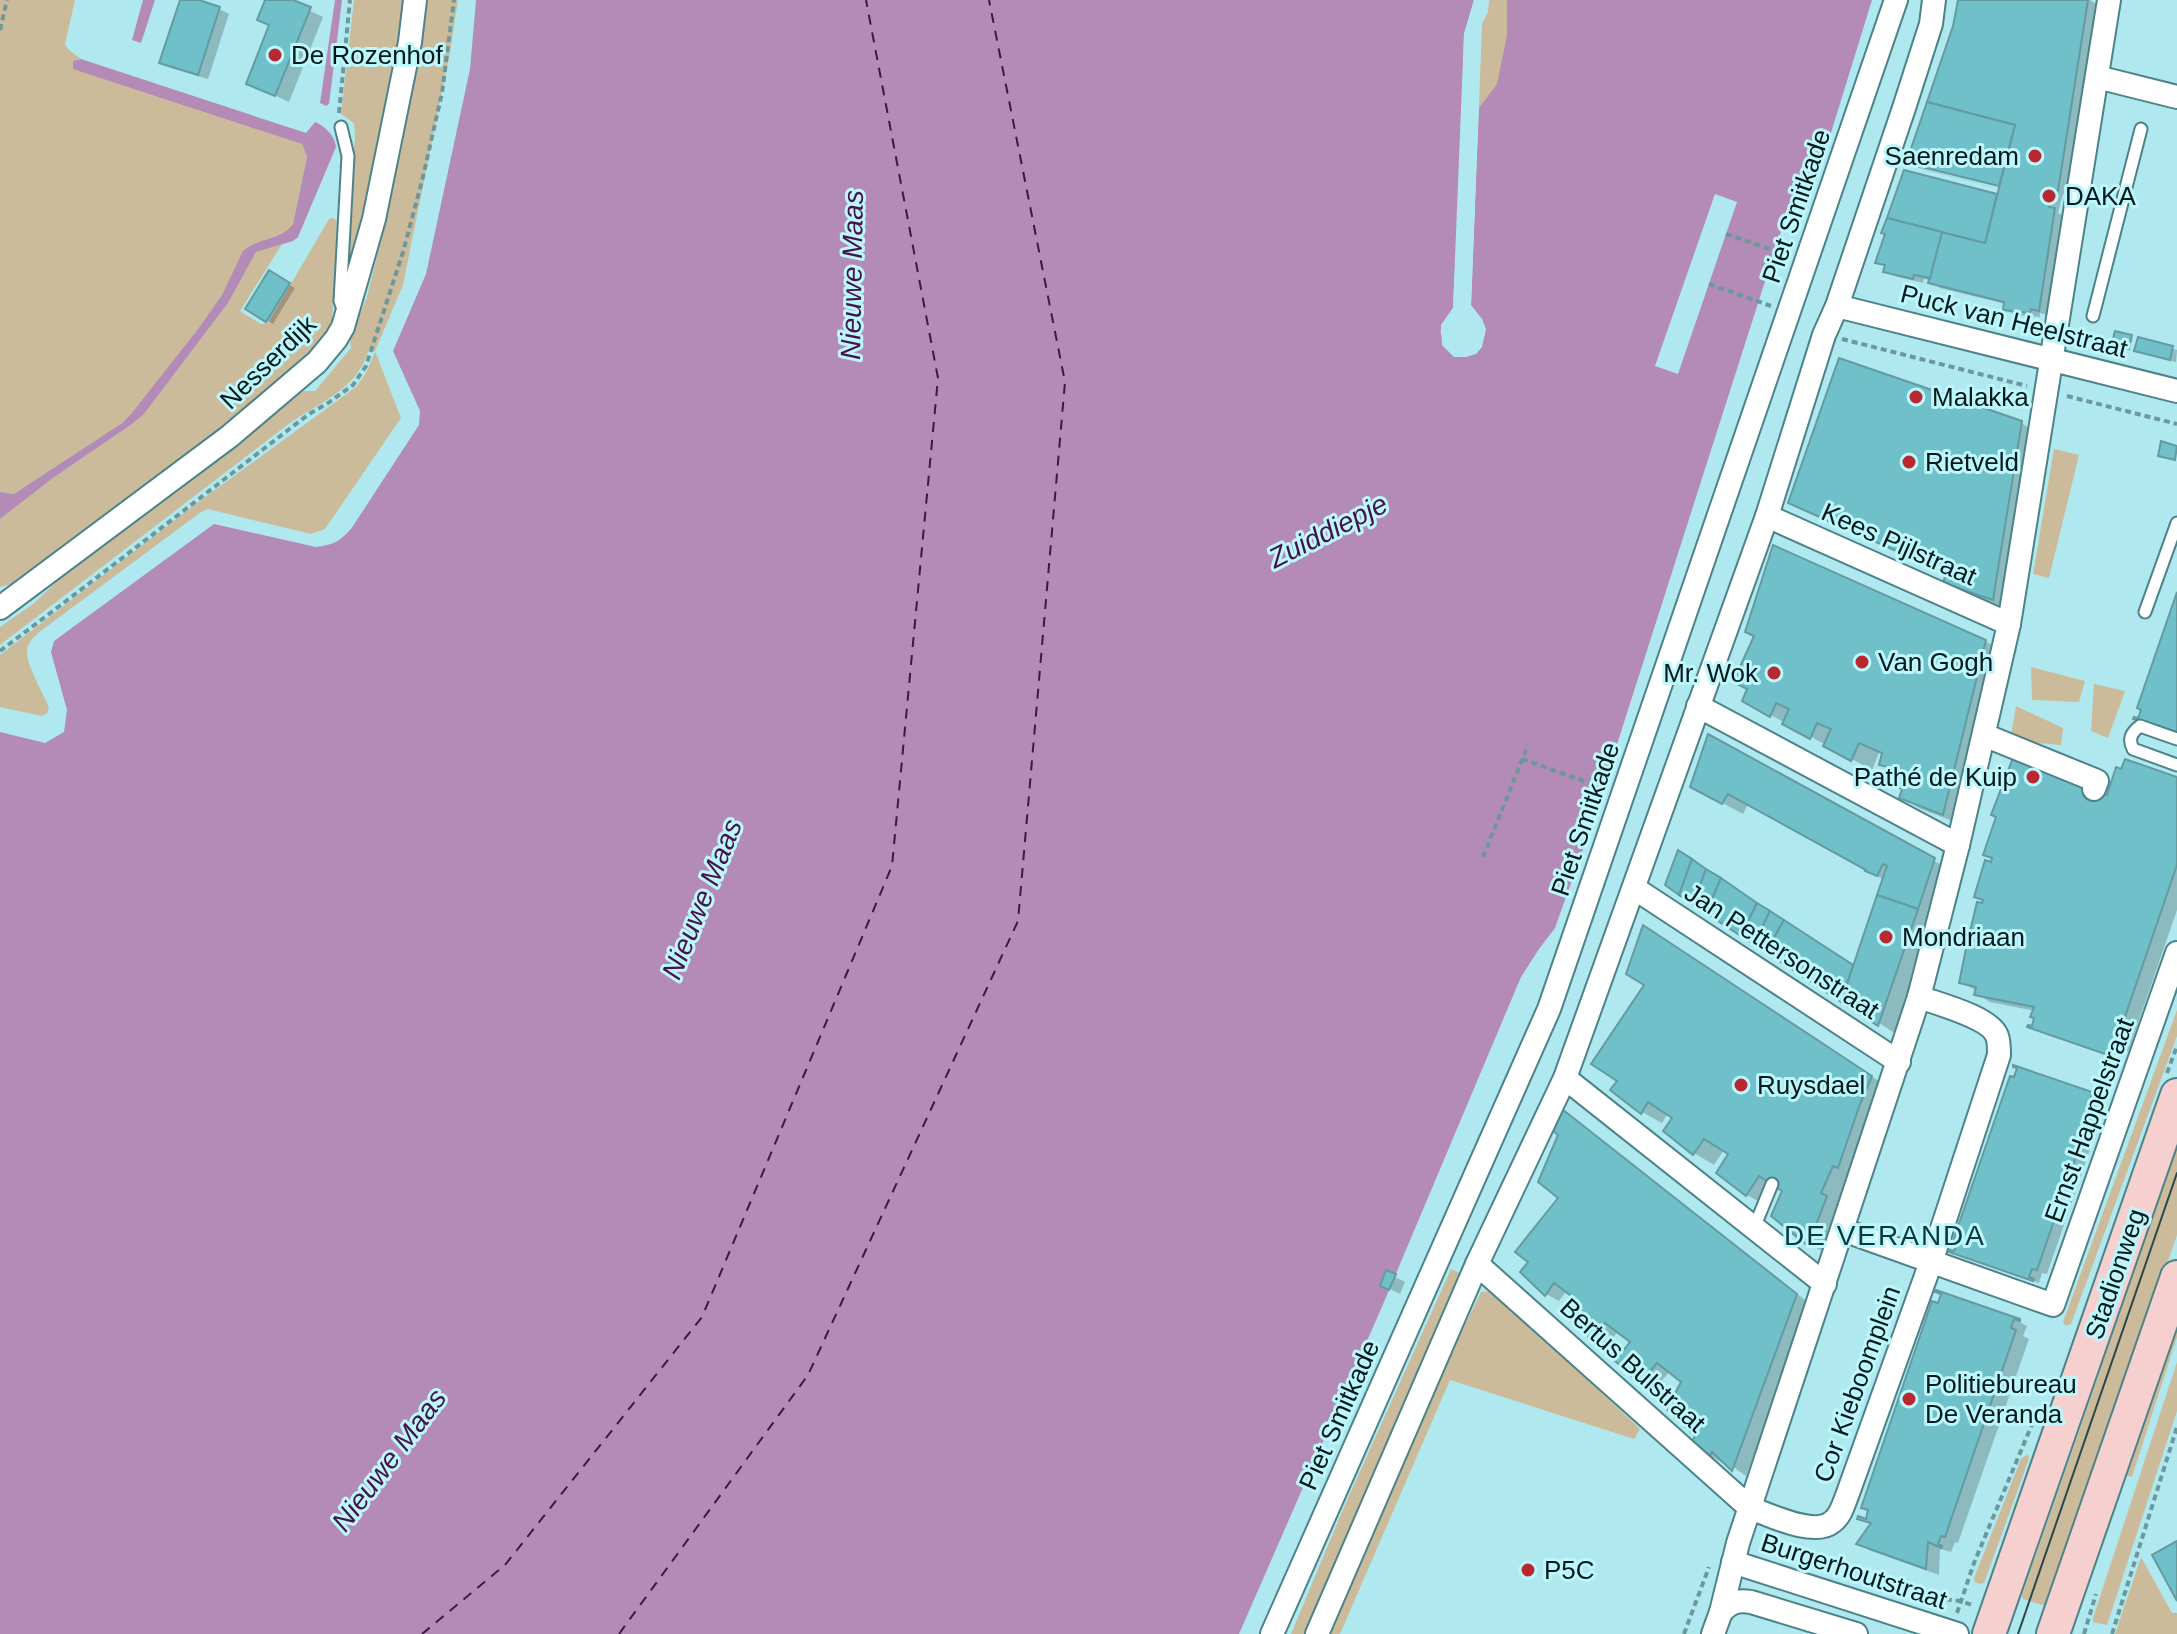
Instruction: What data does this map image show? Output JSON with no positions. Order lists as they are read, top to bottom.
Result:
{
  "streets": {
    "main road": ["Stadionweg"],
    "street": [
      "Piet Smitkade",
      "Puck van Heelstraat",
      "Nesserdijk",
      "Kees Pijlstraat",
      "Jan Pettersonstraat",
      "Ernst Happelstraat",
      "Bertus Bulstraat",
      "Cor Kieboomplein",
      "Burgerhoutstraat"
    ]
  },
  "crossings": [
    ["Ernst Happelstraat", "Cor Kieboomplein"],
    ["Bertus Bulstraat", "Cor Kieboomplein"]
  ],
  "districts": ["DE VERANDA"],
  "water": ["Nieuwe Maas", "Zuiddiepje"],
  "places": [
    "De Rozenhof",
    "Saenredam",
    "DAKA",
    "Malakka",
    "Rietveld",
    "Van Gogh",
    "Mr. Wok",
    "Pathé de Kuip",
    "Mondriaan",
    "Ruysdael",
    "Politiebureau De Veranda",
    "P5C"
  ]
}
